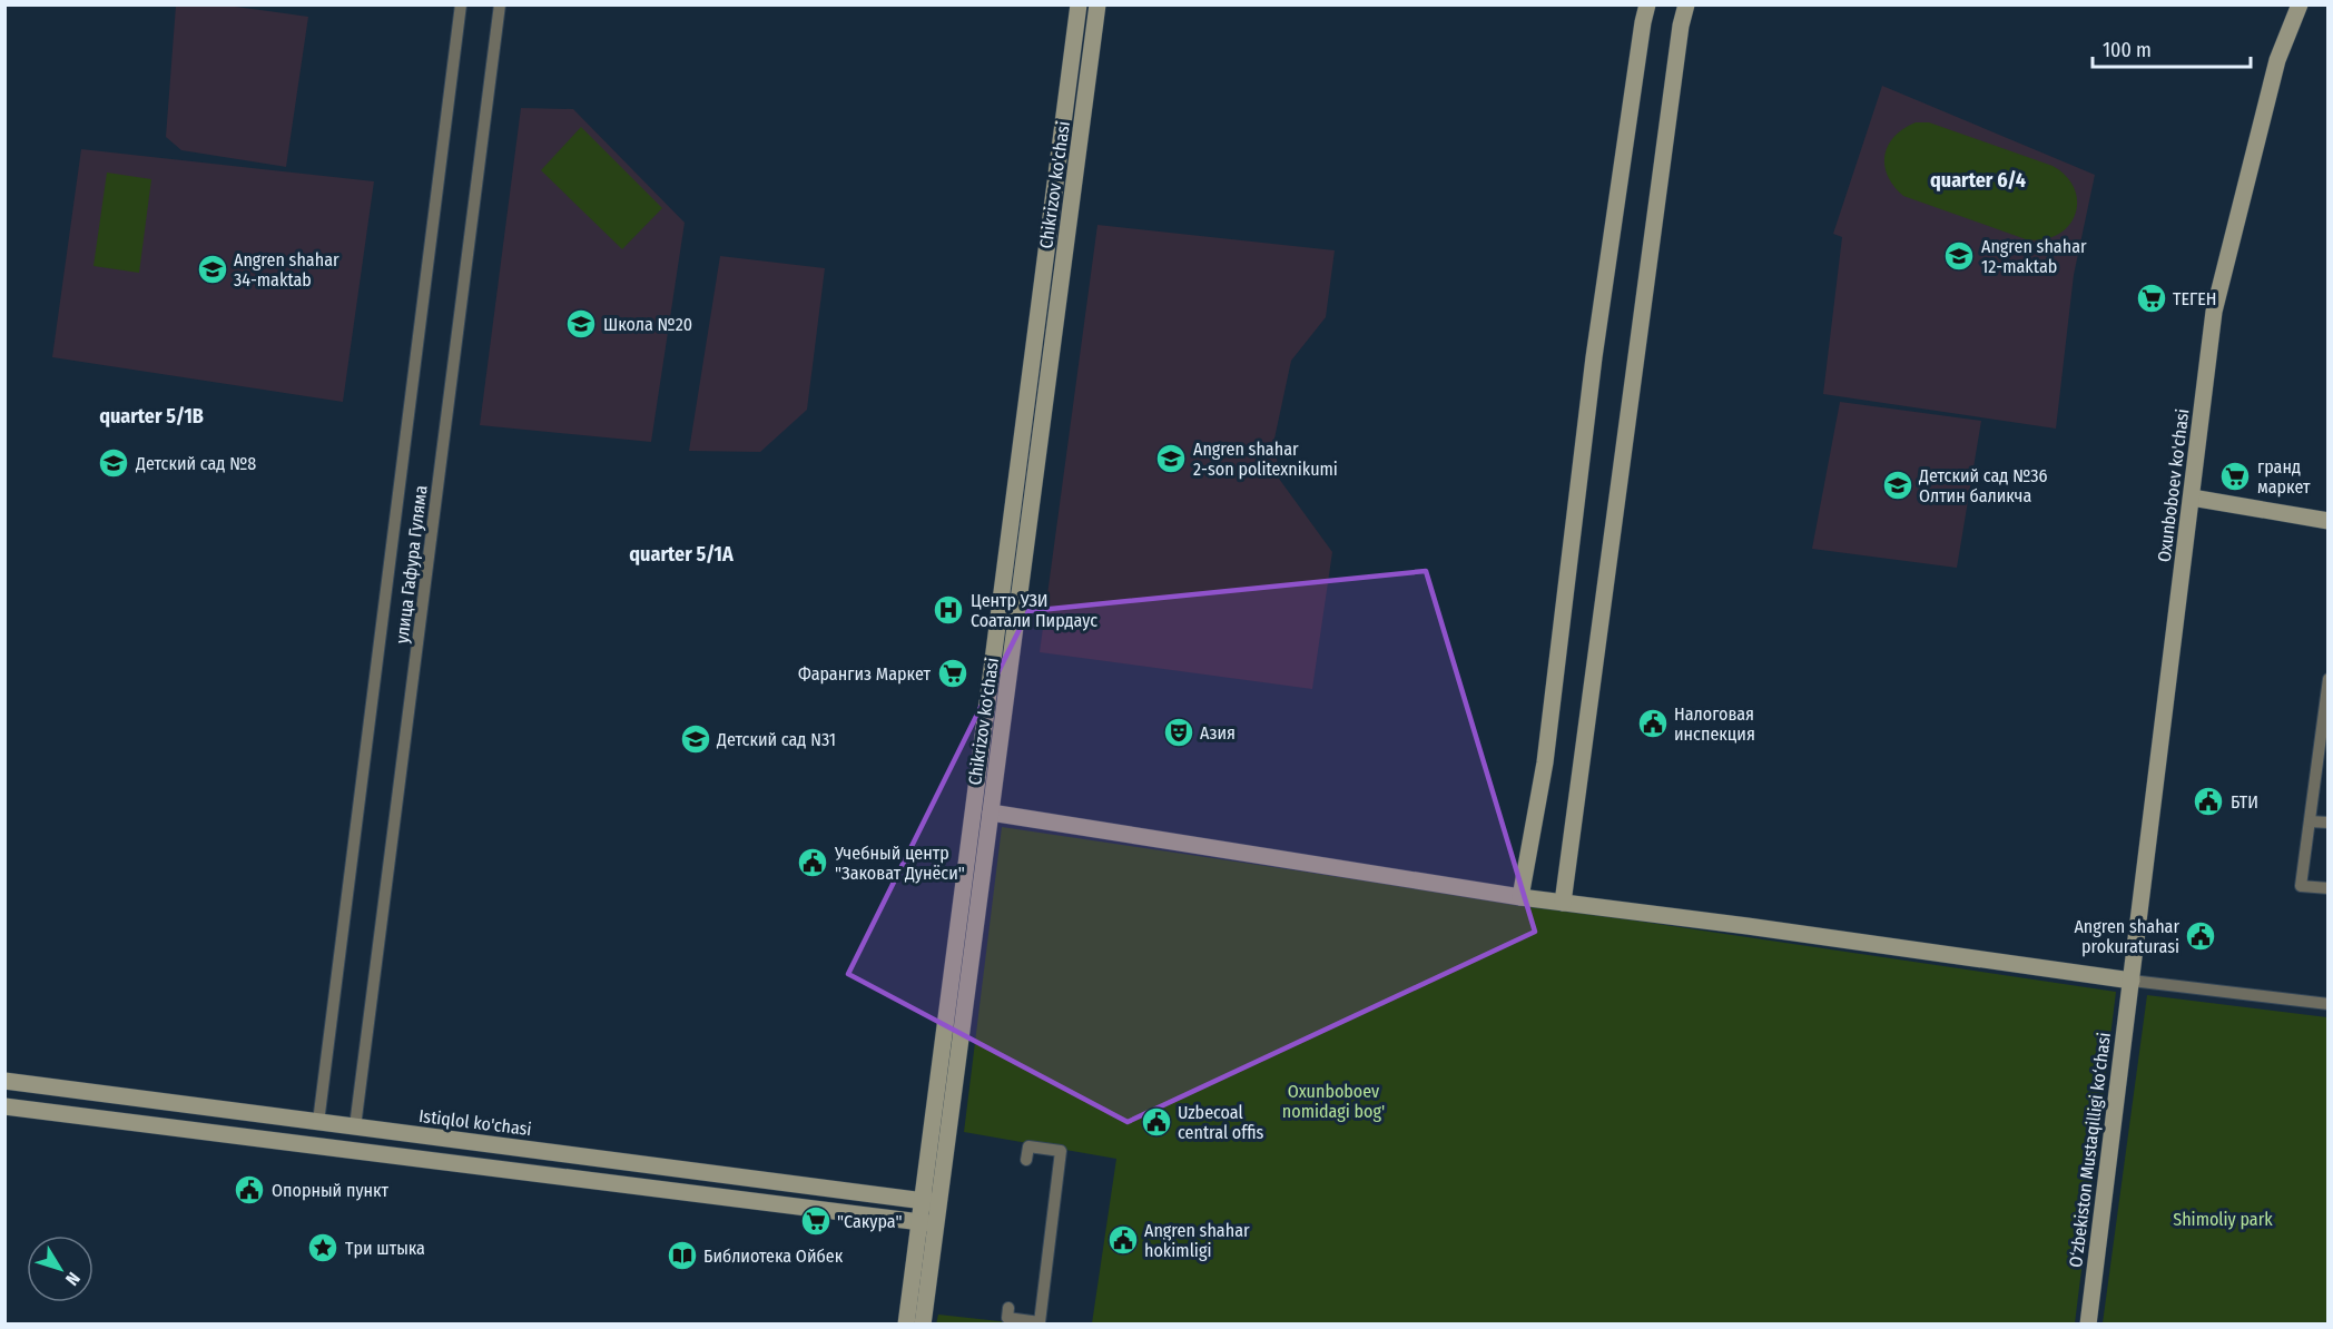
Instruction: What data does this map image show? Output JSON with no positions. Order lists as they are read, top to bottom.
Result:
{
  "streets": {
    "main road": [
      "Chikrizov ko'chasi",
      "Oxunboboev ko'chasi",
      "Istiqlol ko'chasi",
      "O‘zbekiston Mustaqilligi ko‘chasi"
    ],
    "street": ["улица Гафура Гуляма"]
  },
  "crossings": [
    ["Chikrizov ko'chasi", "Istiqlol ko'chasi"],
    ["Oxunboboev ko'chasi", "O‘zbekiston Mustaqilligi ko‘chasi"],
    ["улица Гафура Гуляма", "Istiqlol ko'chasi"]
  ],
  "districts": ["quarter 6/4", "quarter 5/1B", "quarter 5/1A"],
  "parks": ["Oxunboboev nomidagi bog'", "Shimoliy park"],
  "places": {
    "school or university": [
      "Angren shahar 12-maktab",
      "Angren shahar 34-maktab",
      "Школа №20",
      "Angren shahar 2-son politexnikumi",
      "Детский сад №8",
      "Детский сад №36 Олтин баликча",
      "Детский сад N31"
    ],
    "supermarket": [
      "ТЕГЕН",
      "гранд маркет",
      "Фарангиз Маркет",
      "\"Сакура\""
    ],
    "hospital": ["Центр УЗИ Соатали Пирдаус"],
    "public building": [
      "Налоговая инспекция",
      "БТИ",
      "Учебный центр \"Заковат Дунёси\"",
      "Angren shahar prokuraturasi",
      "Uzbecoal central offis",
      "Опорный пункт",
      "Angren shahar hokimligi"
    ],
    "theatre": ["Азия"],
    "place": ["Три штыка"],
    "library": ["Библиотека Ойбек"]
  },
  "scale_bar": "100 m",
  "north": "bottom right"
}
